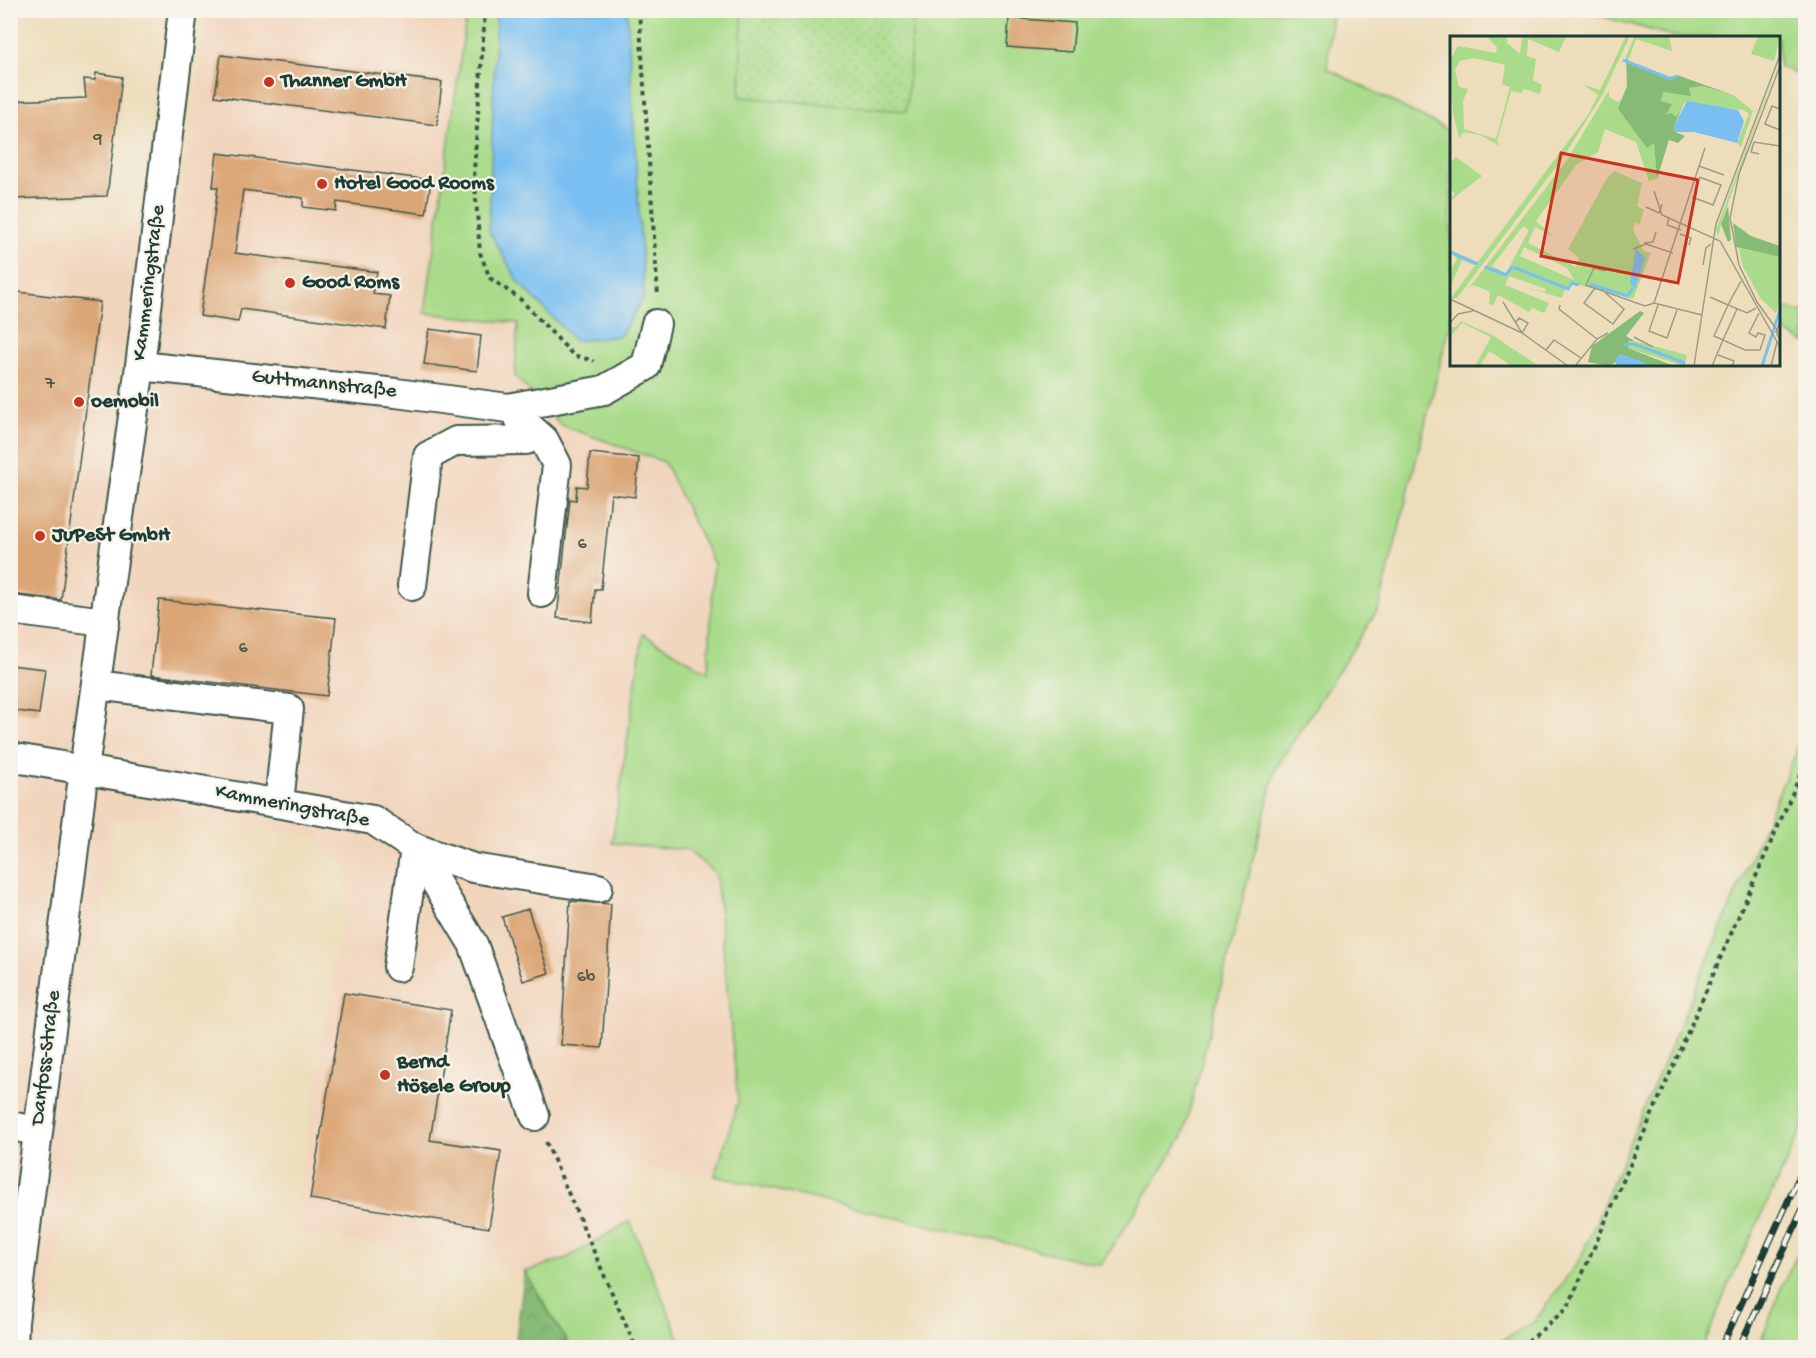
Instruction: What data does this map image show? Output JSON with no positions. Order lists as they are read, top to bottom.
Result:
{
  "streets": {
    "street": ["Kammeringstraße", "Guttmannstraße", "Danfoss-Straße"]
  },
  "crossings": [
    ["Kammeringstraße", "Guttmannstraße"],
    ["Kammeringstraße", "Danfoss-Straße"]
  ],
  "places": [
    "Thanner GmbH",
    "Hotel Good Rooms",
    "Good Roms",
    "oemobil",
    "JuPeSt GmbH",
    "Bernd Hösele Group"
  ],
  "house_numbers": [
    "9",
    "7",
    "6",
    "6",
    "6b"
  ]
}
